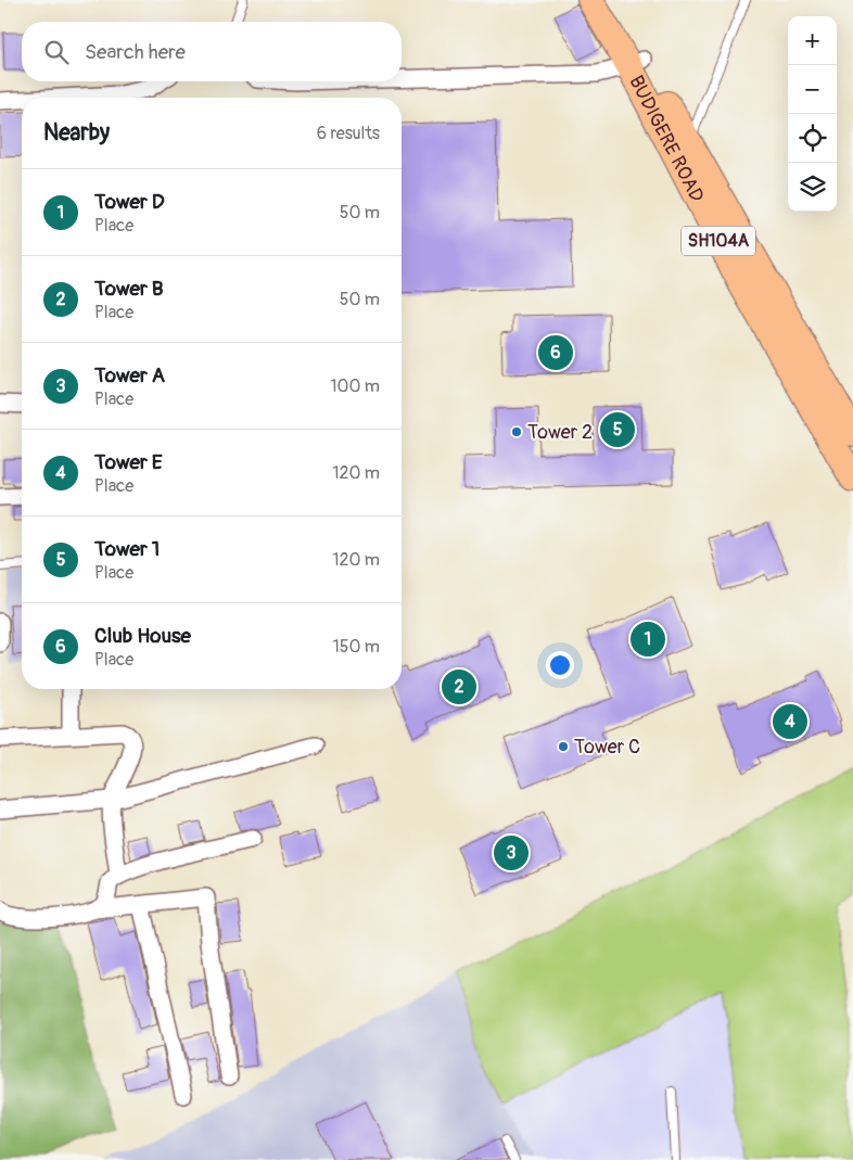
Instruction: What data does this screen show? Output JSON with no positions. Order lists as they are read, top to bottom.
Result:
{
  "streets": {
    "main road": ["BUDIGERE ROAD", "SH104A"]
  },
  "places": ["Tower 2", "Tower C"],
  "page": {
    "map_buttons": ["+", "−"],
    "search": "Search here",
    "heading": ["Nearby", "6 results"],
    "list": [
      {
        "mark": "1",
        "name": "Tower D",
        "note": "Place",
        "value": "50 m"
      },
      {
        "mark": "2",
        "name": "Tower B",
        "note": "Place",
        "value": "50 m"
      },
      {
        "mark": "3",
        "name": "Tower A",
        "note": "Place",
        "value": "100 m"
      },
      {
        "mark": "4",
        "name": "Tower E",
        "note": "Place",
        "value": "120 m"
      },
      {
        "mark": "5",
        "name": "Tower 1",
        "note": "Place",
        "value": "120 m"
      },
      {
        "mark": "6",
        "name": "Club House",
        "note": "Place",
        "value": "150 m"
      }
    ],
    "pins": [
      "6",
      "5",
      "1",
      "2",
      "4",
      "3"
    ]
  }
}
